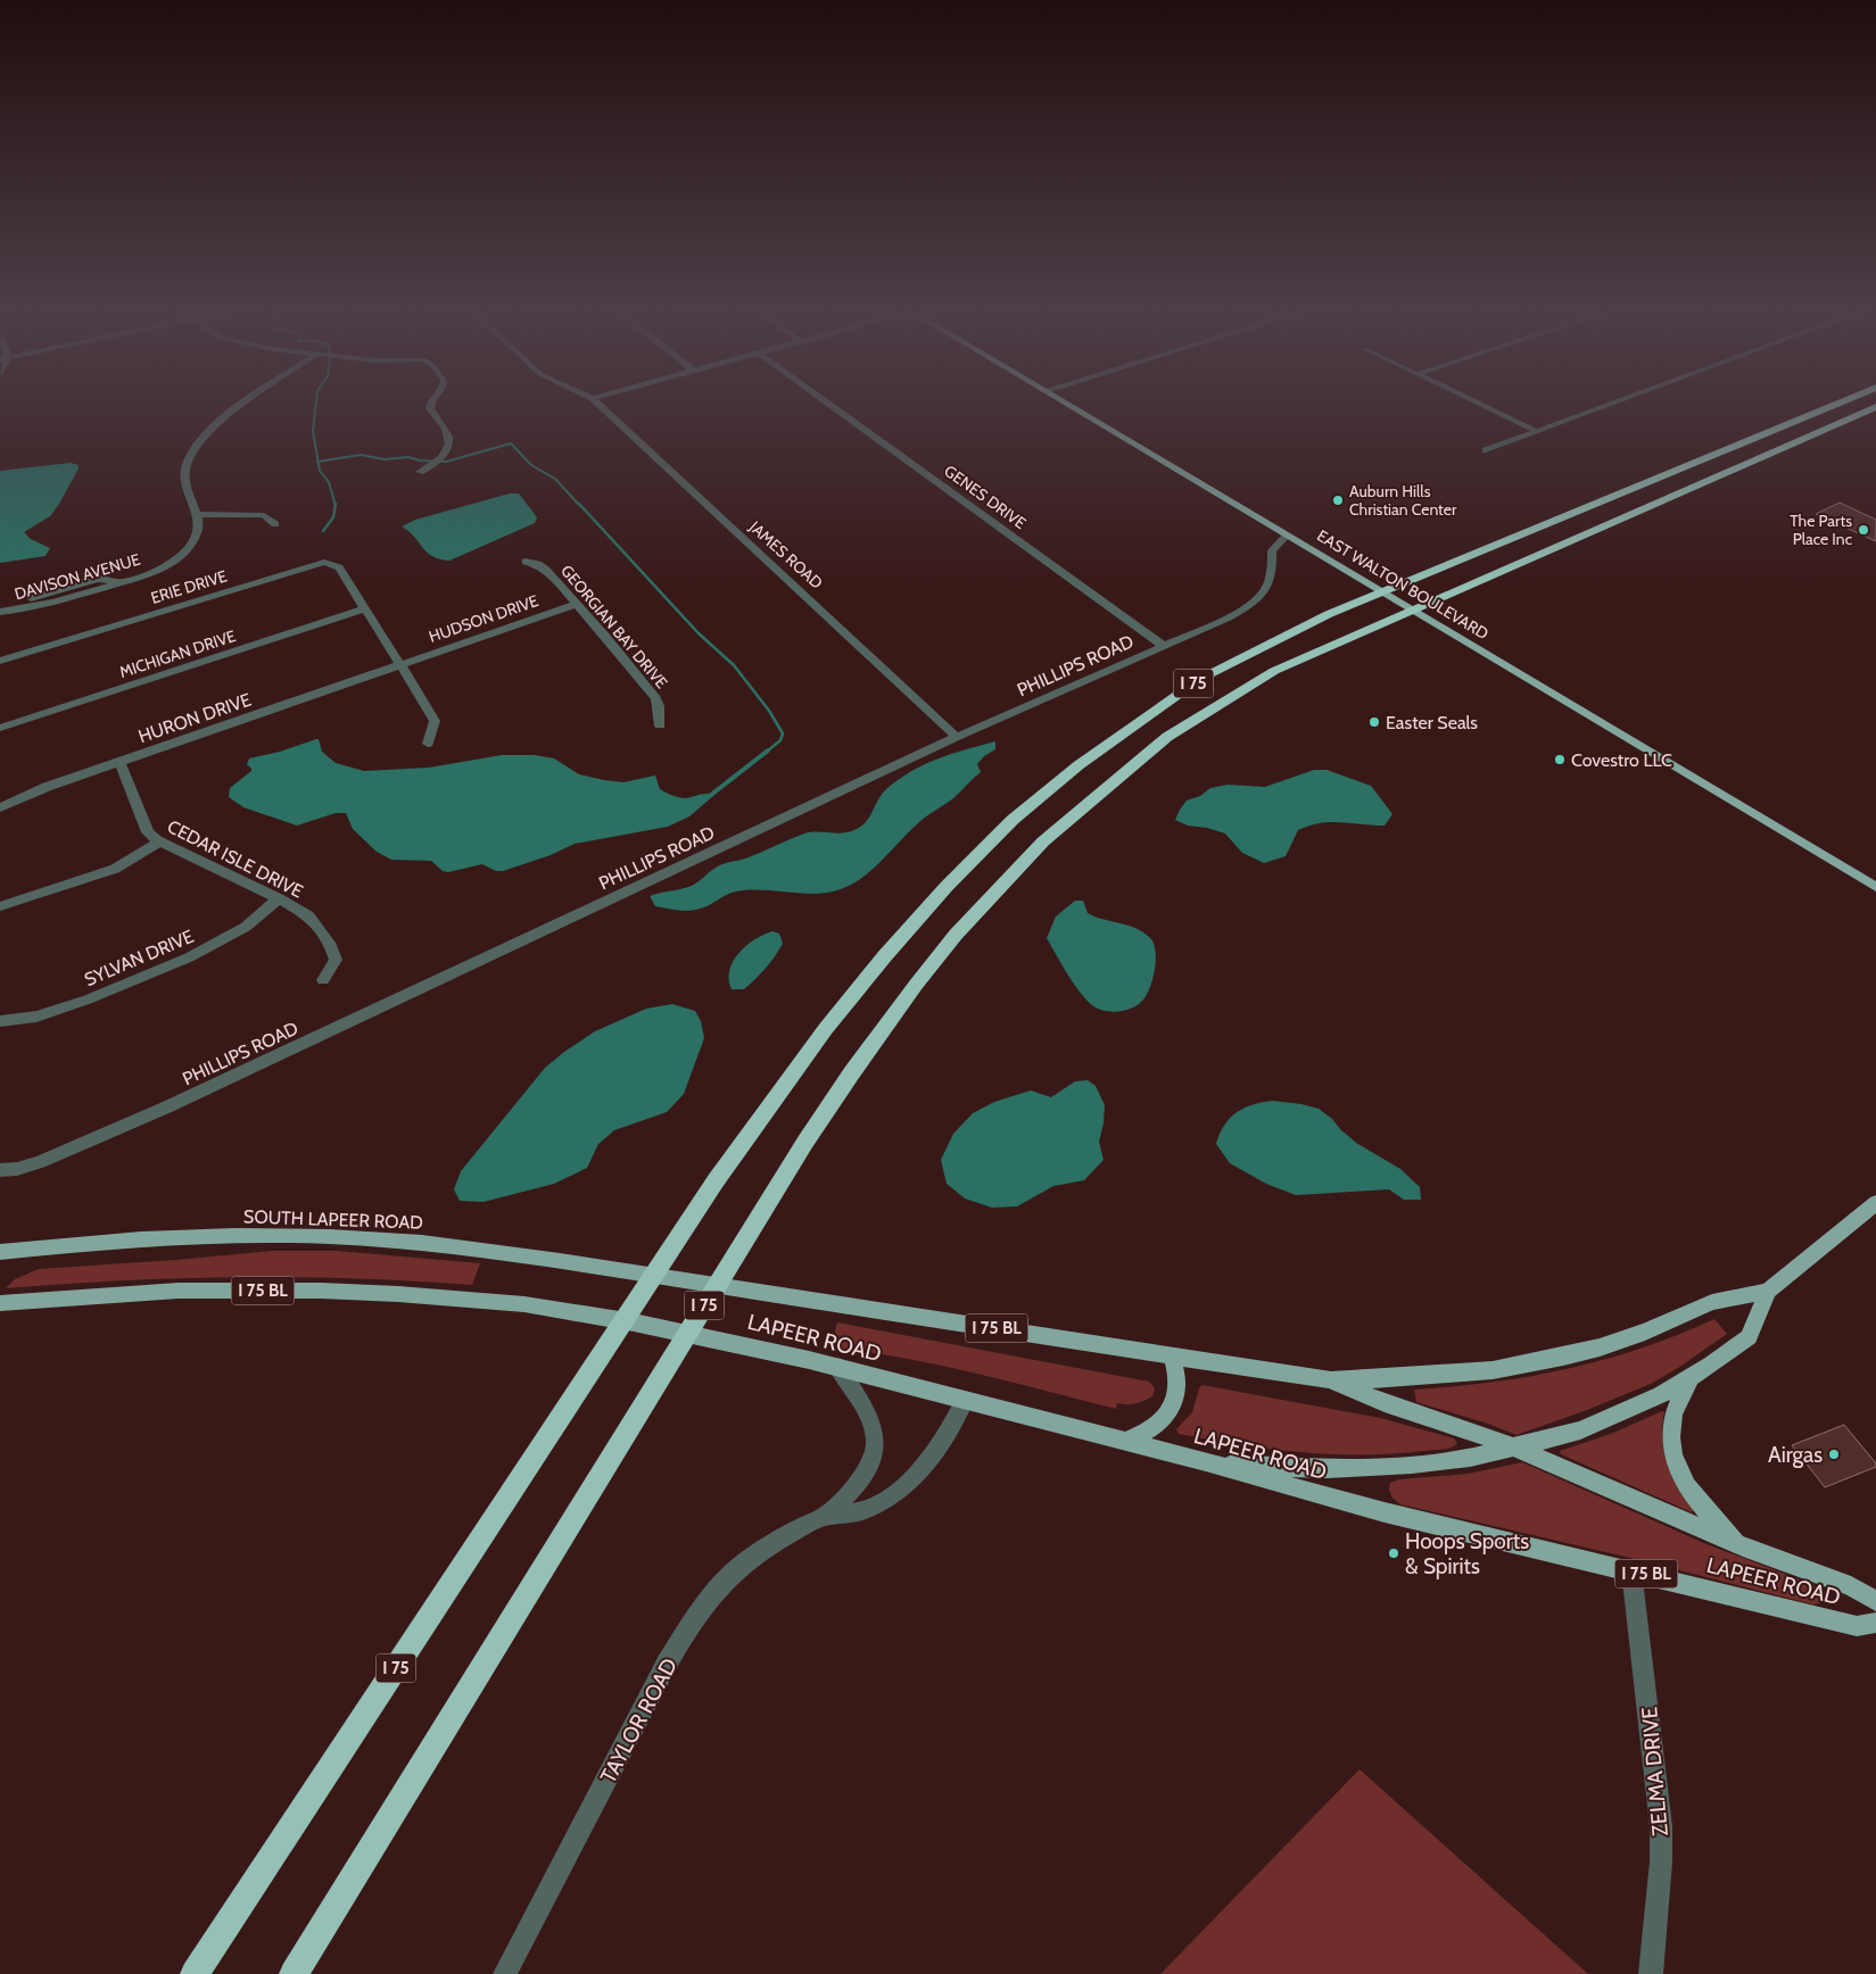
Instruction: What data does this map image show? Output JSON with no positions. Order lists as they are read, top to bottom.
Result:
{
  "streets": {
    "highway": ["I 75"],
    "main road": [
      "EAST WALTON BOULEVARD",
      "SOUTH LAPEER ROAD",
      "I 75 BL",
      "LAPEER ROAD"
    ],
    "street": [
      "GENES DRIVE",
      "JAMES ROAD",
      "DAVISON AVENUE",
      "ERIE DRIVE",
      "HUDSON DRIVE",
      "GEORGIAN BAY DRIVE",
      "MICHIGAN DRIVE",
      "PHILLIPS ROAD",
      "HURON DRIVE",
      "CEDAR ISLE DRIVE",
      "SYLVAN DRIVE",
      "TAYLOR ROAD",
      "ZELMA DRIVE"
    ]
  },
  "crossings": [
    ["GENES DRIVE", "PHILLIPS ROAD"],
    ["JAMES ROAD", "PHILLIPS ROAD"],
    ["EAST WALTON BOULEVARD", "PHILLIPS ROAD"],
    ["ERIE DRIVE", "HUDSON DRIVE"],
    ["ERIE DRIVE", "MICHIGAN DRIVE"],
    ["ERIE DRIVE", "HURON DRIVE"],
    ["HUDSON DRIVE", "GEORGIAN BAY DRIVE"],
    ["HUDSON DRIVE", "HURON DRIVE"],
    ["HURON DRIVE", "CEDAR ISLE DRIVE"],
    ["CEDAR ISLE DRIVE", "SYLVAN DRIVE"],
    ["SOUTH LAPEER ROAD", "LAPEER ROAD"],
    ["LAPEER ROAD", "TAYLOR ROAD"],
    ["LAPEER ROAD", "ZELMA DRIVE"]
  ],
  "places": [
    "Auburn Hills Christian Center",
    "The Parts Place Inc",
    "Easter Seals",
    "Covestro LLC",
    "Airgas",
    "Hoops Sports & Spirits"
  ]
}
